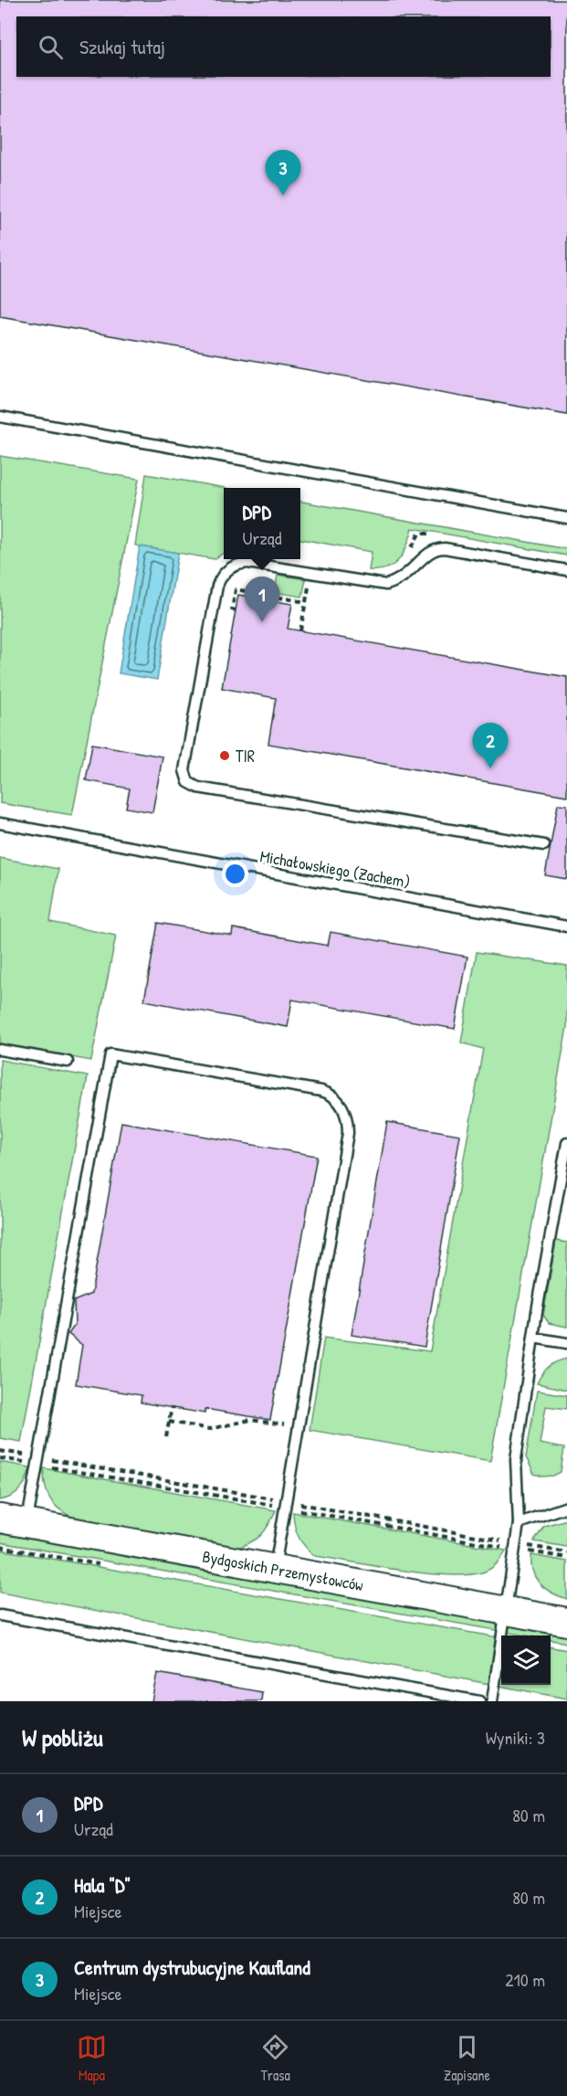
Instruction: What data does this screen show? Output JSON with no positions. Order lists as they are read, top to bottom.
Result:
{
  "streets": {
    "street": ["Bydgoskich Przemysłowców"],
    "lane": ["Michałowskiego (Zachem)"]
  },
  "places": ["TIR"],
  "page": {
    "search": "Szukaj tutaj",
    "pins": ["3", "1", "2"],
    "popup": ["DPD", "Urząd"],
    "heading": ["W pobliżu", "Wyniki: 3"],
    "list": [
      {
        "mark": "1",
        "name": "DPD",
        "note": "Urząd",
        "value": "80 m"
      },
      {
        "mark": "2",
        "name": "Hala \"D\"",
        "note": "Miejsce",
        "value": "80 m"
      },
      {
        "mark": "3",
        "name": "Centrum dystrubucyjne Kaufland",
        "note": "Miejsce",
        "value": "210 m"
      }
    ],
    "nav": ["Mapa", "Trasa", "Zapisane"]
  }
}
